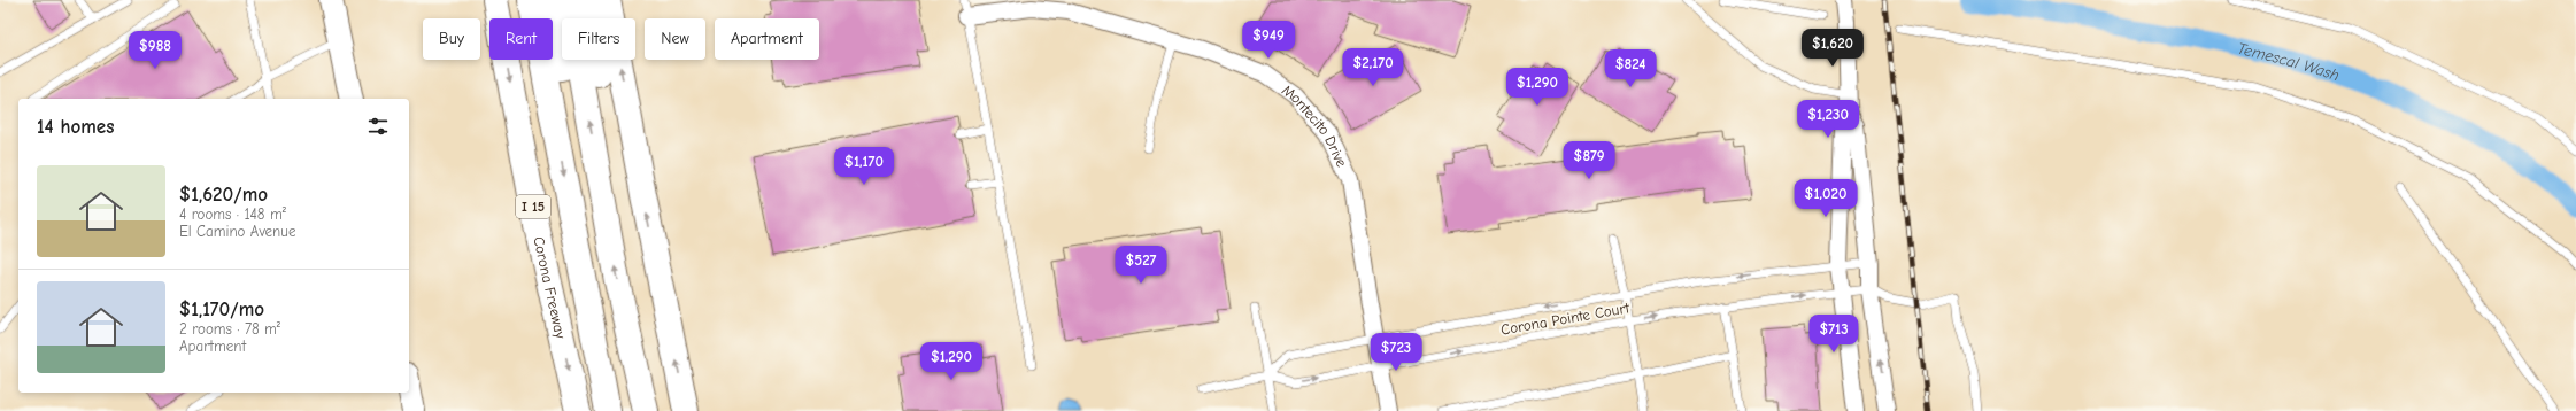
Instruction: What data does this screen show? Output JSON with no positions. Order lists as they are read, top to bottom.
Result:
{
  "streets": {
    "highway": ["I 15", "Corona Freeway"],
    "street": ["Montecito Drive"],
    "lane": ["Corona Pointe Court"]
  },
  "crossings": [
    ["Montecito Drive", "Corona Pointe Court"]
  ],
  "water": ["Temescal Wash"],
  "page": {
    "chip": [
      "Buy",
      "Rent",
      "Filters",
      "New",
      "Apartment"
    ],
    "price": [
      "$949",
      "$1,620",
      "$988",
      "$2,170",
      "$824",
      "$1,290",
      "$1,230",
      "$879",
      "$1,170",
      "$1,020",
      "$527",
      "$713",
      "$723",
      "$1,290"
    ],
    "heading": "14 homes",
    "list": [
      {
        "name": "$1,620/mo",
        "note": "4 rooms · 148 m² · El Camino Avenue"
      },
      {
        "name": "$1,170/mo",
        "note": "2 rooms · 78 m² · Apartment"
      }
    ]
  }
}
